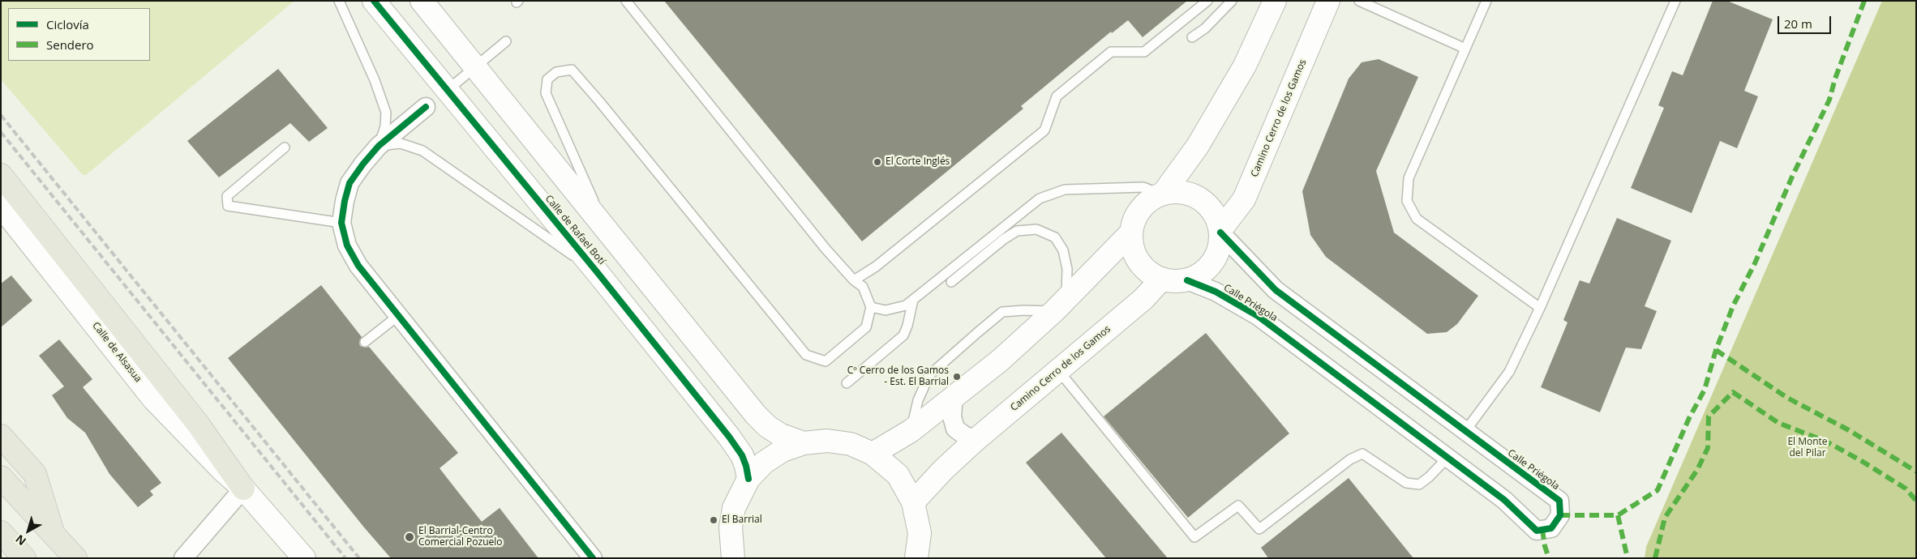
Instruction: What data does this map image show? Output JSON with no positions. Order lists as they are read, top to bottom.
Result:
{
  "streets": {
    "street": [
      "Camino Cerro de los Gamos",
      "Calle de Rafael Botí",
      "Calle Priégola",
      "Calle de Alsasua"
    ]
  },
  "crossings": [
    ["Camino Cerro de los Gamos", "Calle Priégola"]
  ],
  "parks": ["El Monte del Pilar"],
  "places": [
    "El Corte Inglés",
    "Cº Cerro de los Gamos - Est. El Barrial",
    "El Barrial",
    "El Barrial-Centro Comercial Pozuelo"
  ],
  "legend": ["Ciclovía", "Sendero"],
  "scale_bar": "20 m",
  "north": "bottom left"
}
